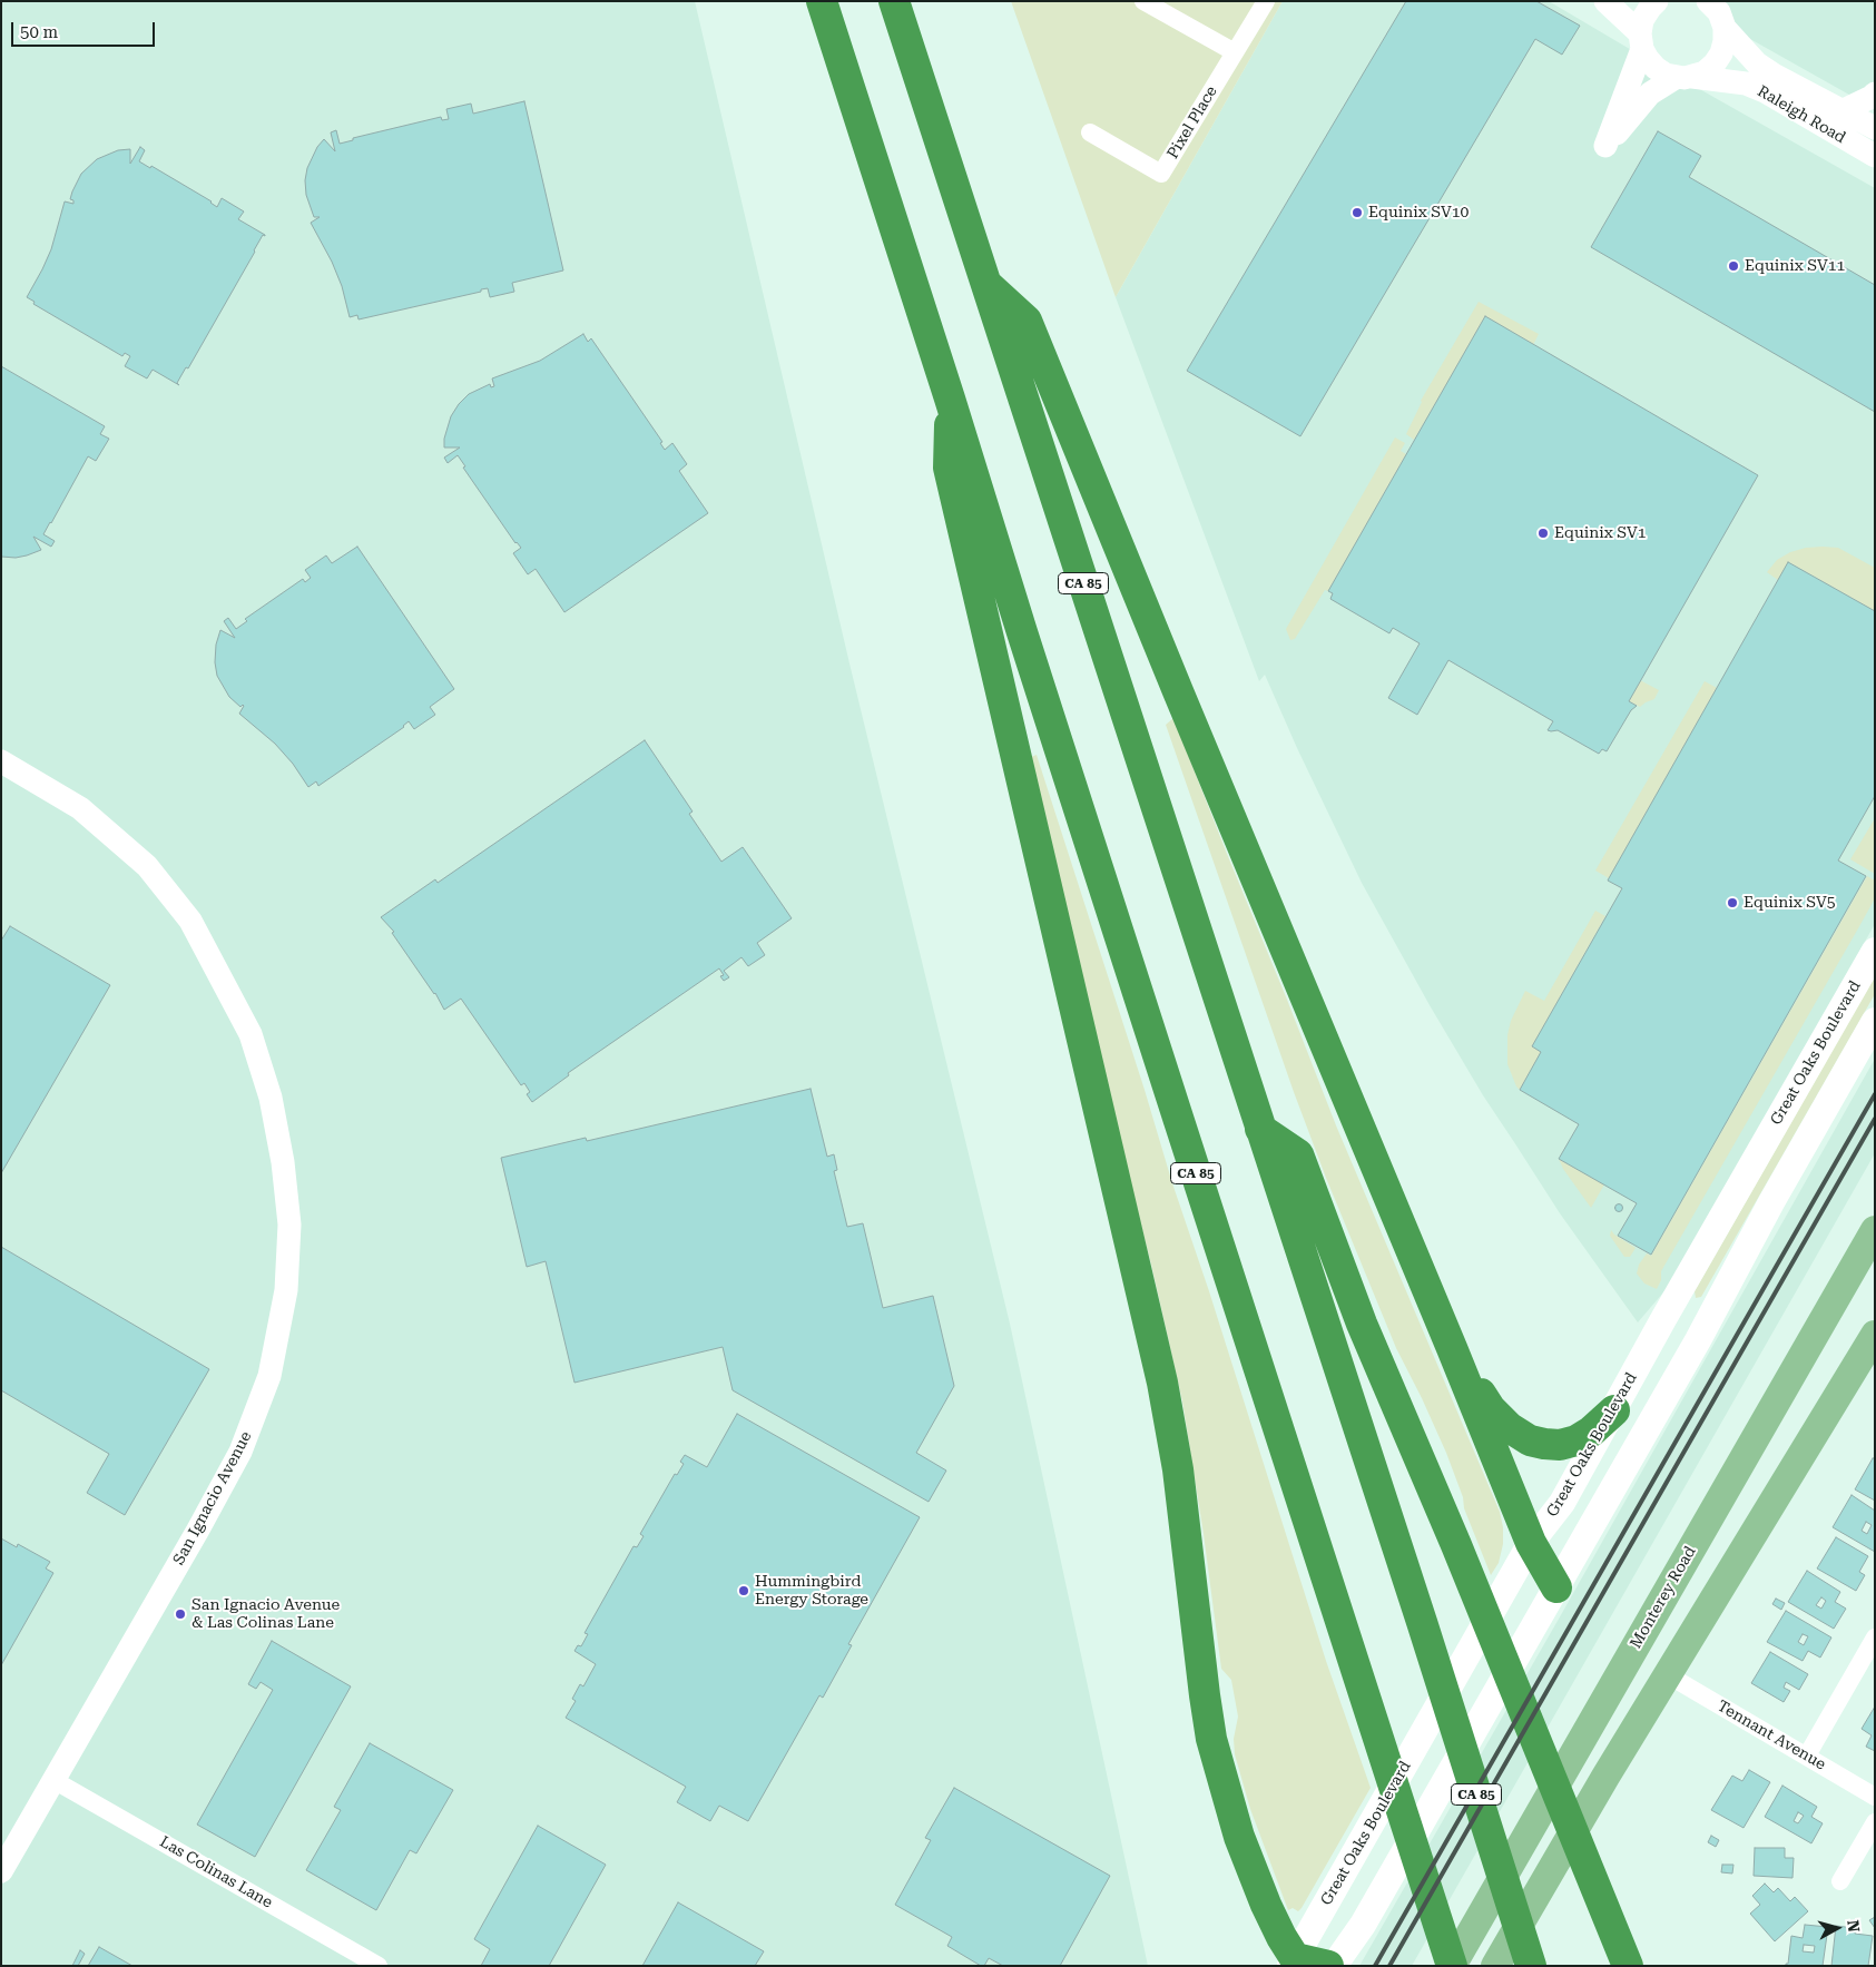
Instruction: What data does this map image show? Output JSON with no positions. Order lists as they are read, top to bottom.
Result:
{
  "streets": {
    "highway": ["CA 85"],
    "main road": ["Great Oaks Boulevard", "Monterey Road"],
    "street": [
      "Raleigh Road",
      "Pixel Place",
      "San Ignacio Avenue",
      "Tennant Avenue",
      "Las Colinas Lane"
    ]
  },
  "crossings": [
    ["CA 85", "Monterey Road"],
    ["San Ignacio Avenue", "Las Colinas Lane"]
  ],
  "places": [
    "Equinix SV10",
    "Equinix SV11",
    "Equinix SV1",
    "Equinix SV5",
    "Hummingbird Energy Storage",
    "San Ignacio Avenue & Las Colinas Lane"
  ],
  "scale_bar": "50 m",
  "north": "right"
}
